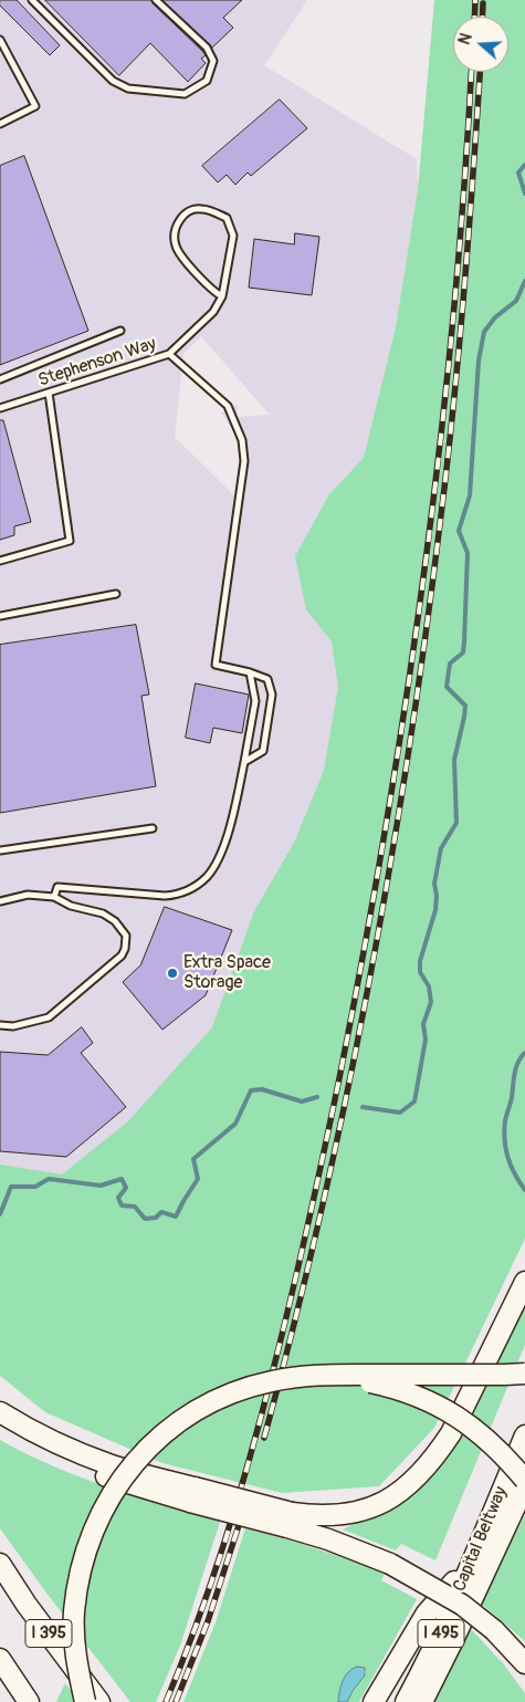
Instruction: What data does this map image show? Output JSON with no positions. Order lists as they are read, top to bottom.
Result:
{
  "streets": {
    "highway": ["Capital Beltway", "I 395", "I 495"],
    "lane": ["Stephenson Way"]
  },
  "places": ["Extra Space Storage"],
  "north": "left"
}
